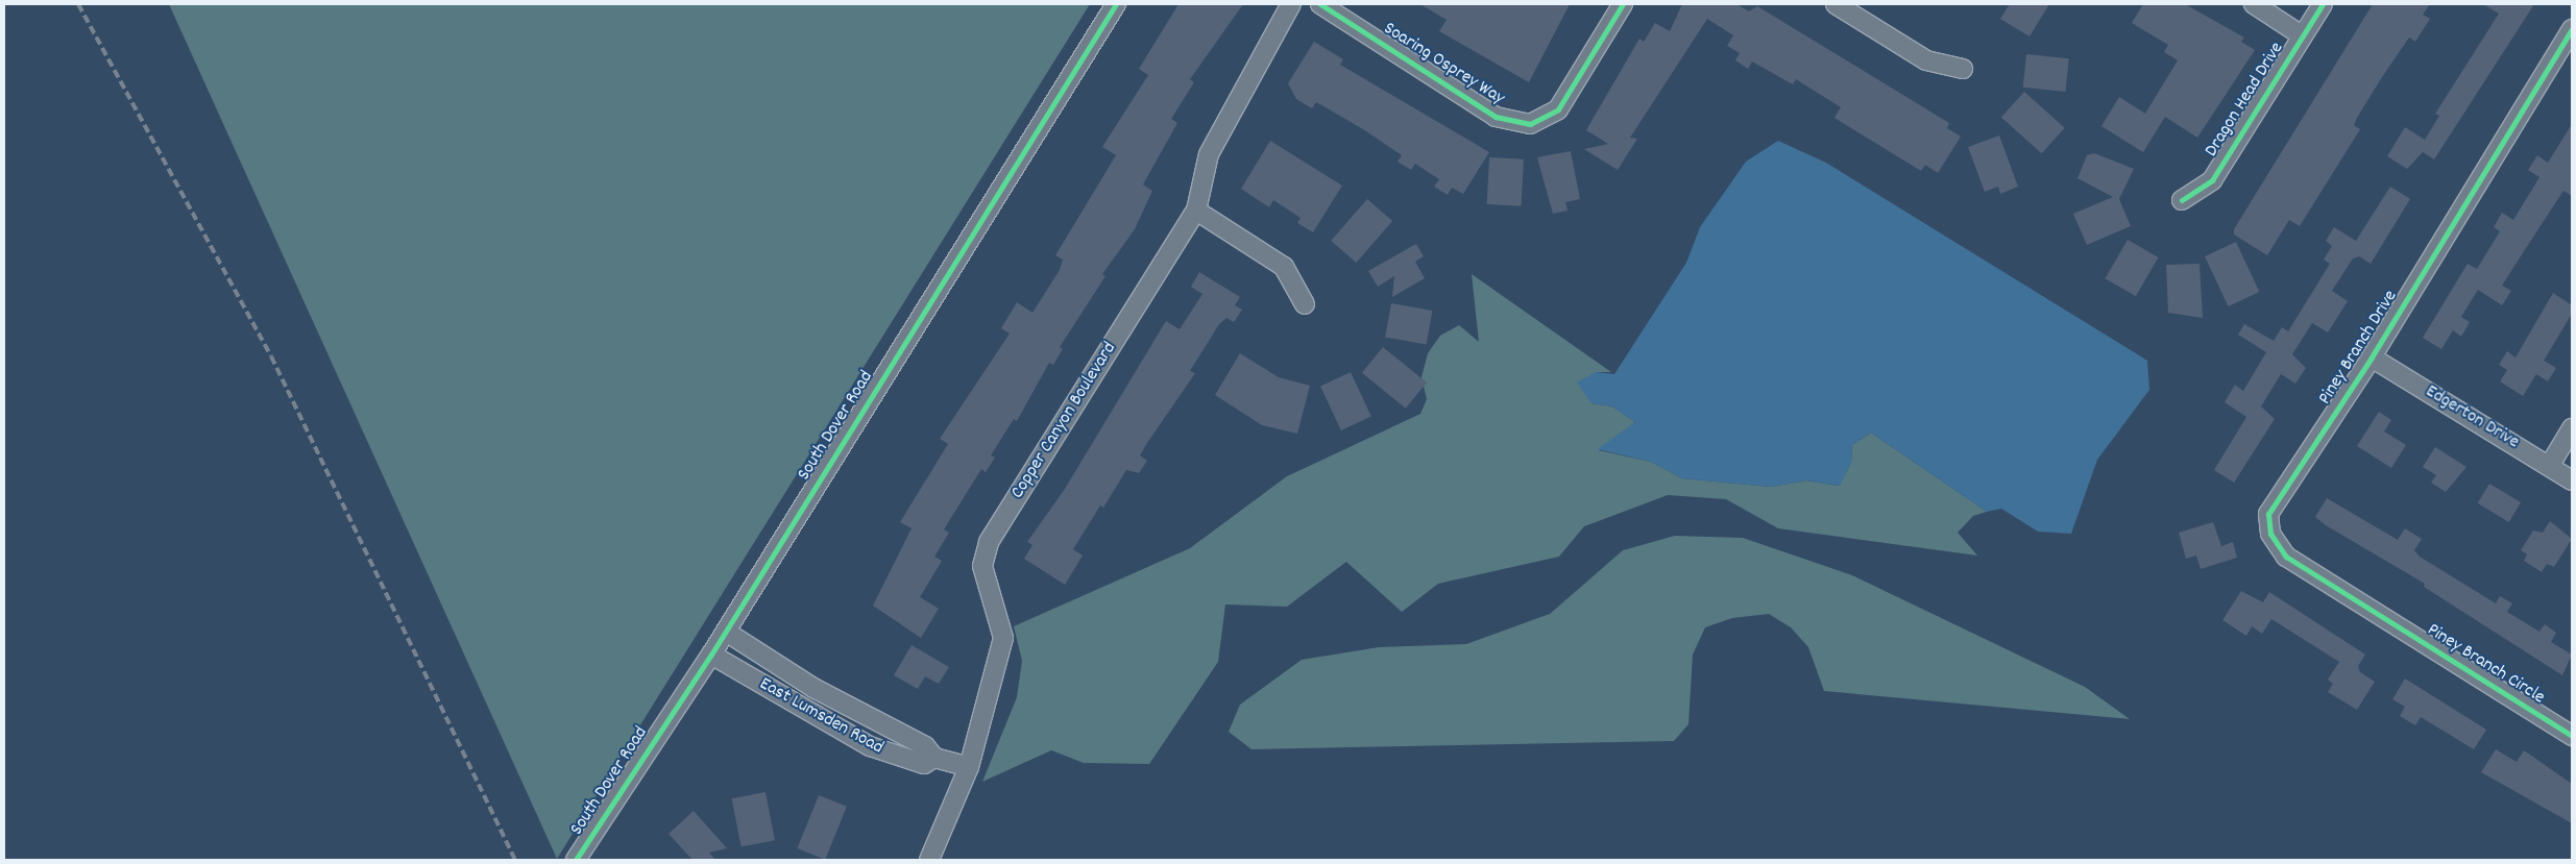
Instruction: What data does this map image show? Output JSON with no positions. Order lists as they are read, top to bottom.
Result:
{
  "streets": {
    "street": [
      "Soaring Osprey Way",
      "Dragon Head Drive",
      "Piney Branch Drive",
      "Edgerton Drive",
      "Copper Canyon Boulevard",
      "South Dover Road",
      "Piney Branch Circle",
      "East Lumsden Road"
    ]
  },
  "crossings": [
    ["Piney Branch Drive", "Edgerton Drive"],
    ["Piney Branch Drive", "Piney Branch Circle"],
    ["Copper Canyon Boulevard", "East Lumsden Road"],
    ["South Dover Road", "East Lumsden Road"]
  ]
}
